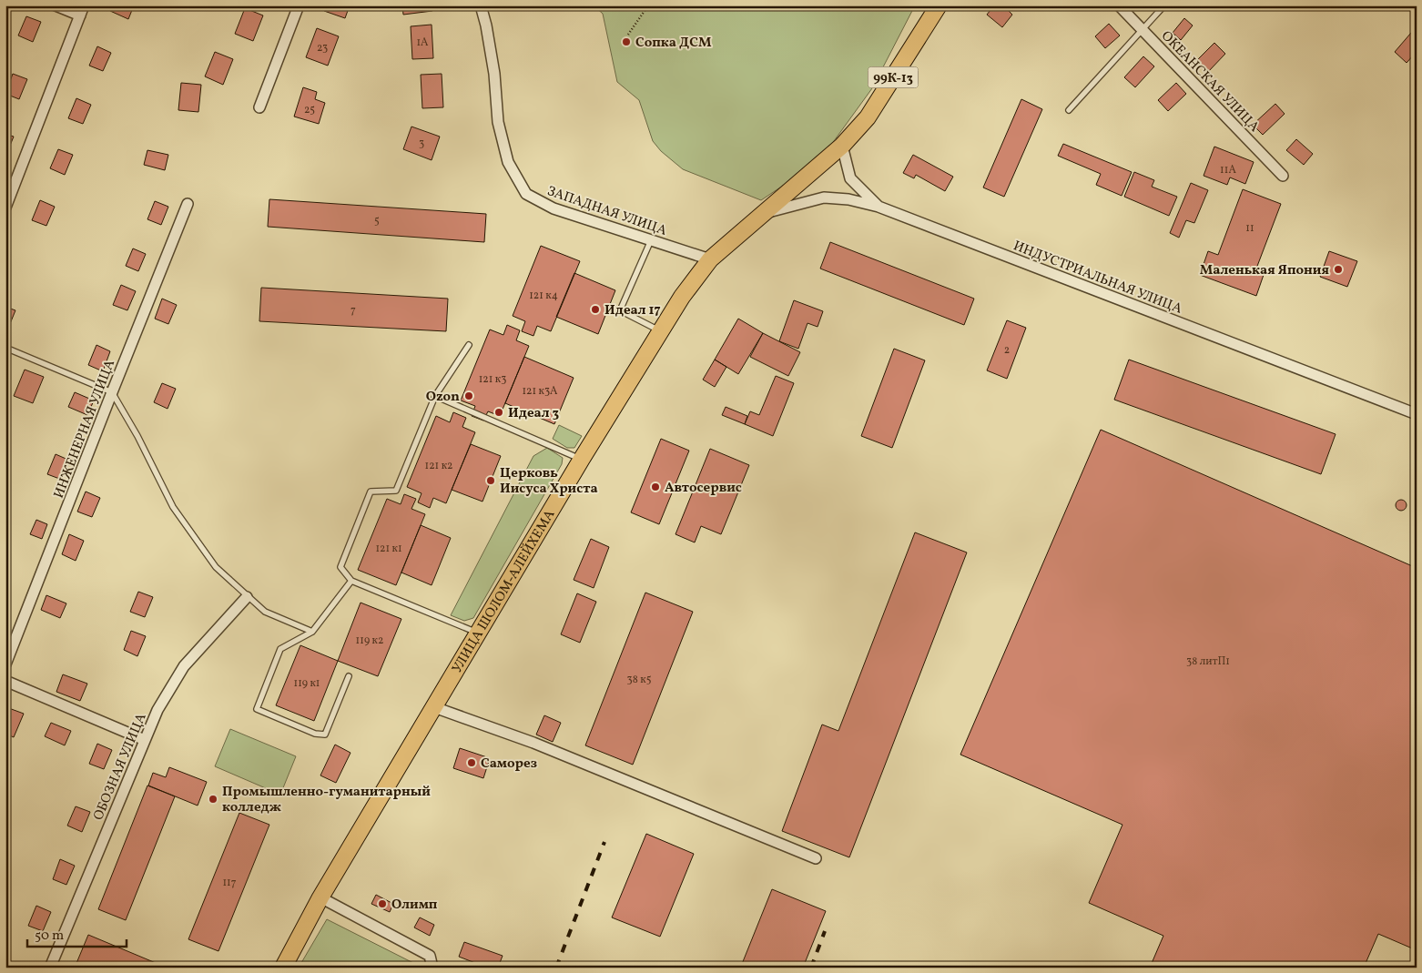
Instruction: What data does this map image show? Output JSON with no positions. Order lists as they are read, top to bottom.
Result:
{
  "streets": {
    "main road": ["99К-13", "УЛИЦА ШОЛОМ-АЛЕЙХЕМА"],
    "street": [
      "ОКЕАНСКАЯ УЛИЦА",
      "ЗАПАДНАЯ УЛИЦА",
      "ИНДУСТРИАЛЬНАЯ УЛИЦА",
      "ИНЖЕНЕРНАЯ УЛИЦА",
      "ОБОЗНАЯ УЛИЦА"
    ]
  },
  "crossings": [
    ["99К-13", "ИНДУСТРИАЛЬНАЯ УЛИЦА"],
    ["99К-13", "УЛИЦА ШОЛОМ-АЛЕЙХЕМА"],
    ["ЗАПАДНАЯ УЛИЦА", "УЛИЦА ШОЛОМ-АЛЕЙХЕМА"],
    ["ИНДУСТРИАЛЬНАЯ УЛИЦА", "УЛИЦА ШОЛОМ-АЛЕЙХЕМА"]
  ],
  "places": [
    "Сопка ДСМ",
    "Маленькая Япония",
    "Идеал 17",
    "Ozon",
    "Идеал 3",
    "Церковь Иисуса Христа",
    "Автосервис",
    "Саморез",
    "Промышленно-гуманитарный колледж",
    "Олимп"
  ],
  "house_numbers": [
    "1А",
    "23",
    "25",
    "3",
    "11А",
    "5",
    "11",
    "121 к4",
    "7",
    "2",
    "121 к3",
    "121 к3А",
    "121 к2",
    "121 к1",
    "119 к2",
    "38 литП1",
    "38 к5",
    "119 к1",
    "117"
  ],
  "scale_bar": "50 m"
}
